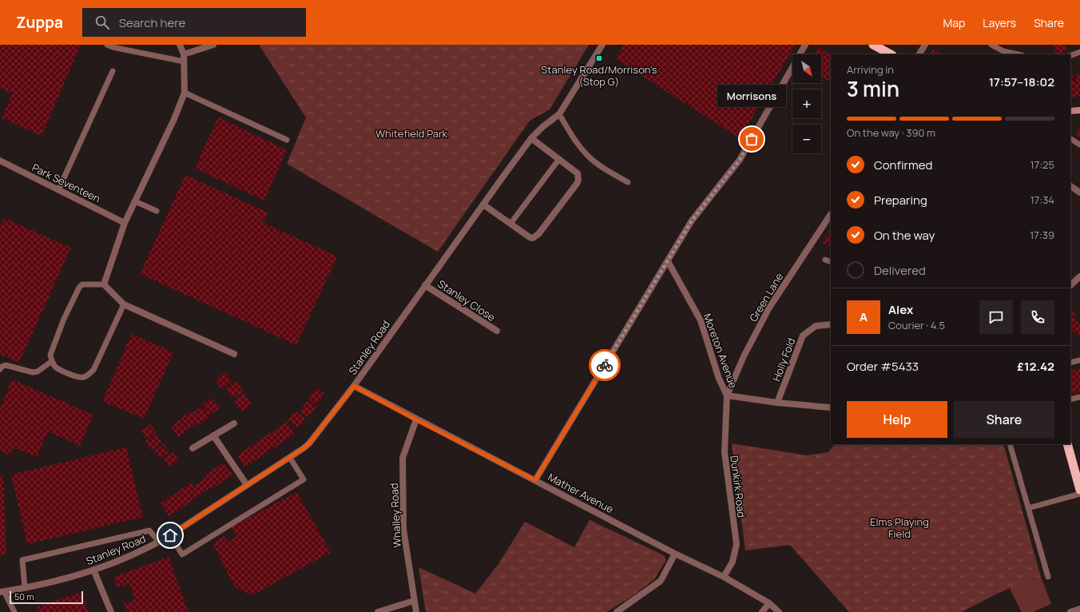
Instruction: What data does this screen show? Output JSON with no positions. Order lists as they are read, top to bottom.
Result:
{
  "streets": {
    "street": [
      "Park Seventeen",
      "Green Lane",
      "Stanley Close",
      "Stanley Road",
      "Moreton Avenue",
      "Holly Fold",
      "Dunkirk Road",
      "Mather Avenue",
      "Whalley Road"
    ]
  },
  "crossings": [
    ["Green Lane", "Moreton Avenue"],
    ["Green Lane", "Dunkirk Road"],
    ["Stanley Close", "Stanley Road"],
    ["Stanley Road", "Mather Avenue"],
    ["Moreton Avenue", "Dunkirk Road"],
    ["Dunkirk Road", "Mather Avenue"],
    ["Mather Avenue", "Whalley Road"]
  ],
  "parks": ["Whitefield Park", "Elms Playing Field"],
  "places": {
    "transit": ["Stanley Road/Morrison's (Stop G)"],
    "other": ["Morrisons"]
  },
  "scale_bar": "50 m",
  "north": "bottom right",
  "page": {
    "header": "Zuppa",
    "search": "Search here",
    "nav": ["Map", "Layers", "Share"],
    "map_buttons": ["+", "−"],
    "heading": ["3 min", "Arriving in", "17:57–18:02"],
    "panel": [
      "Alex",
      "Courier · 4.5",
      "Order #5433",
      "£12.42"
    ],
    "bubble": "Morrisons",
    "bar": "On the way · 390 m",
    "list": [
      ["Confirmed", "17:25"],
      ["Preparing", "17:34"],
      ["On the way", "17:39"],
      "Delivered"
    ],
    "round": "A",
    "buttons": ["Help", "Share"],
    "scale": "50 m"
  }
}
